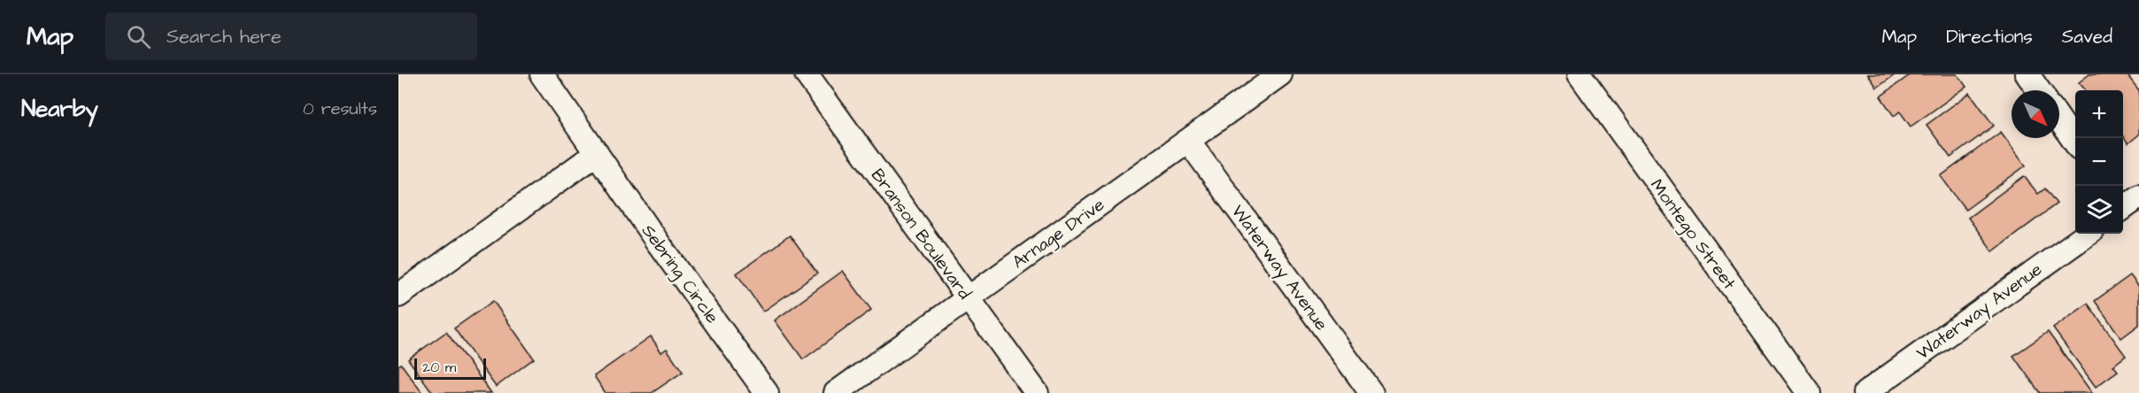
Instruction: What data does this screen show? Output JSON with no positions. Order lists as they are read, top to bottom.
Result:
{
  "streets": {
    "street": [
      "Arnage Drive",
      "Branson Boulevard",
      "Montego Street",
      "Waterway Avenue",
      "Sebring Circle"
    ]
  },
  "crossings": [
    ["Arnage Drive", "Branson Boulevard"],
    ["Arnage Drive", "Waterway Avenue"]
  ],
  "scale_bar": "20 m",
  "north": "bottom right",
  "page": {
    "header": "Map",
    "search": "Search here",
    "nav": ["Map", "Directions", "Saved"],
    "heading": ["Nearby", "0 results"],
    "map_buttons": ["+", "−"],
    "scale": "20 m"
  }
}
